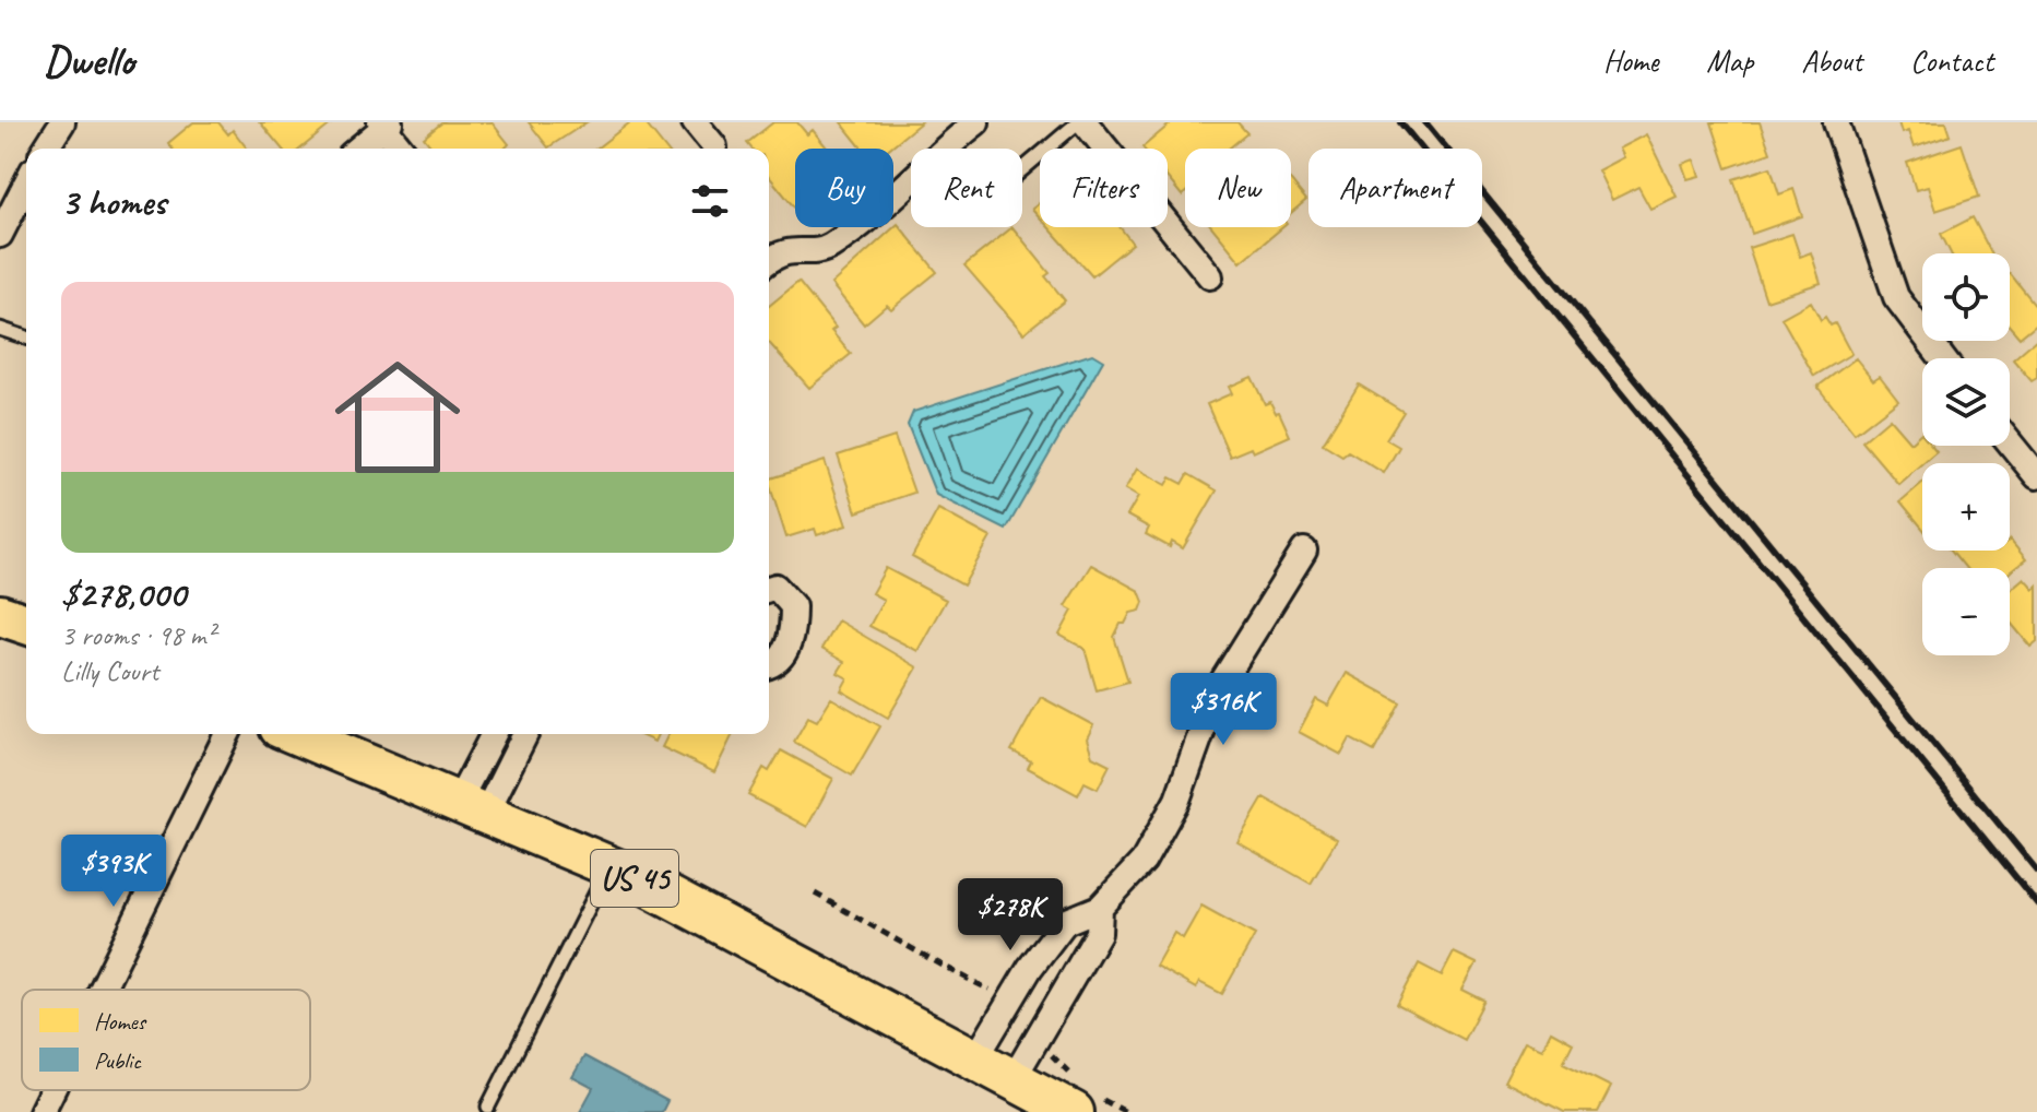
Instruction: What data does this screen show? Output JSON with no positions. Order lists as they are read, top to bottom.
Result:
{
  "streets": {
    "main road": ["US 45"]
  },
  "legend": ["Homes", "Public"],
  "page": {
    "header": "Dwello",
    "nav": [
      "Home",
      "Map",
      "About",
      "Contact"
    ],
    "chip": [
      "Buy",
      "Rent",
      "Filters",
      "New",
      "Apartment"
    ],
    "heading": "3 homes",
    "map_buttons": ["+", "−"],
    "list": [
      {
        "name": "$278,000",
        "note": "3 rooms · 98 m² · Lilly Court"
      }
    ],
    "price": ["$316K", "$393K", "$278K"]
  }
}
